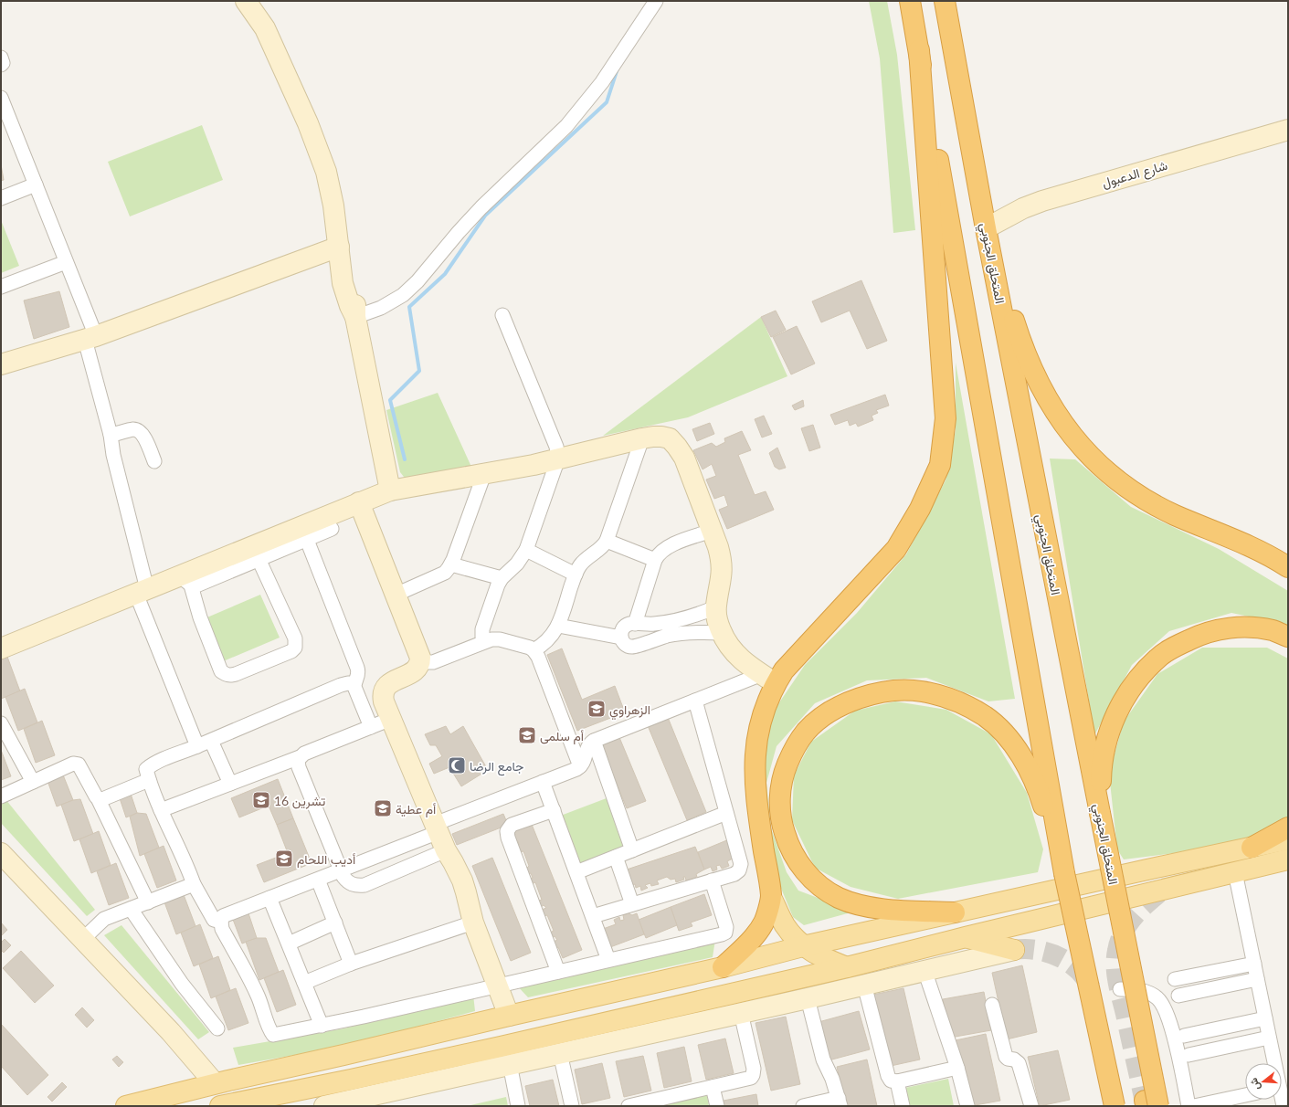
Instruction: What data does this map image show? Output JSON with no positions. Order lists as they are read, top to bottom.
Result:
{
  "streets": {
    "highway": ["المتحلق الجنوبي"],
    "street": ["شارع الدعبول"]
  },
  "crossings": [
    ["شارع الدعبول", "المتحلق الجنوبي"]
  ],
  "places": {
    "school or university": [
      "الزهراوي",
      "أم سلمى",
      "16 تشرين",
      "أم عطية",
      "أديب اللحام"
    ],
    "mosque": ["جامع الرضا"]
  },
  "north": "left"
}
